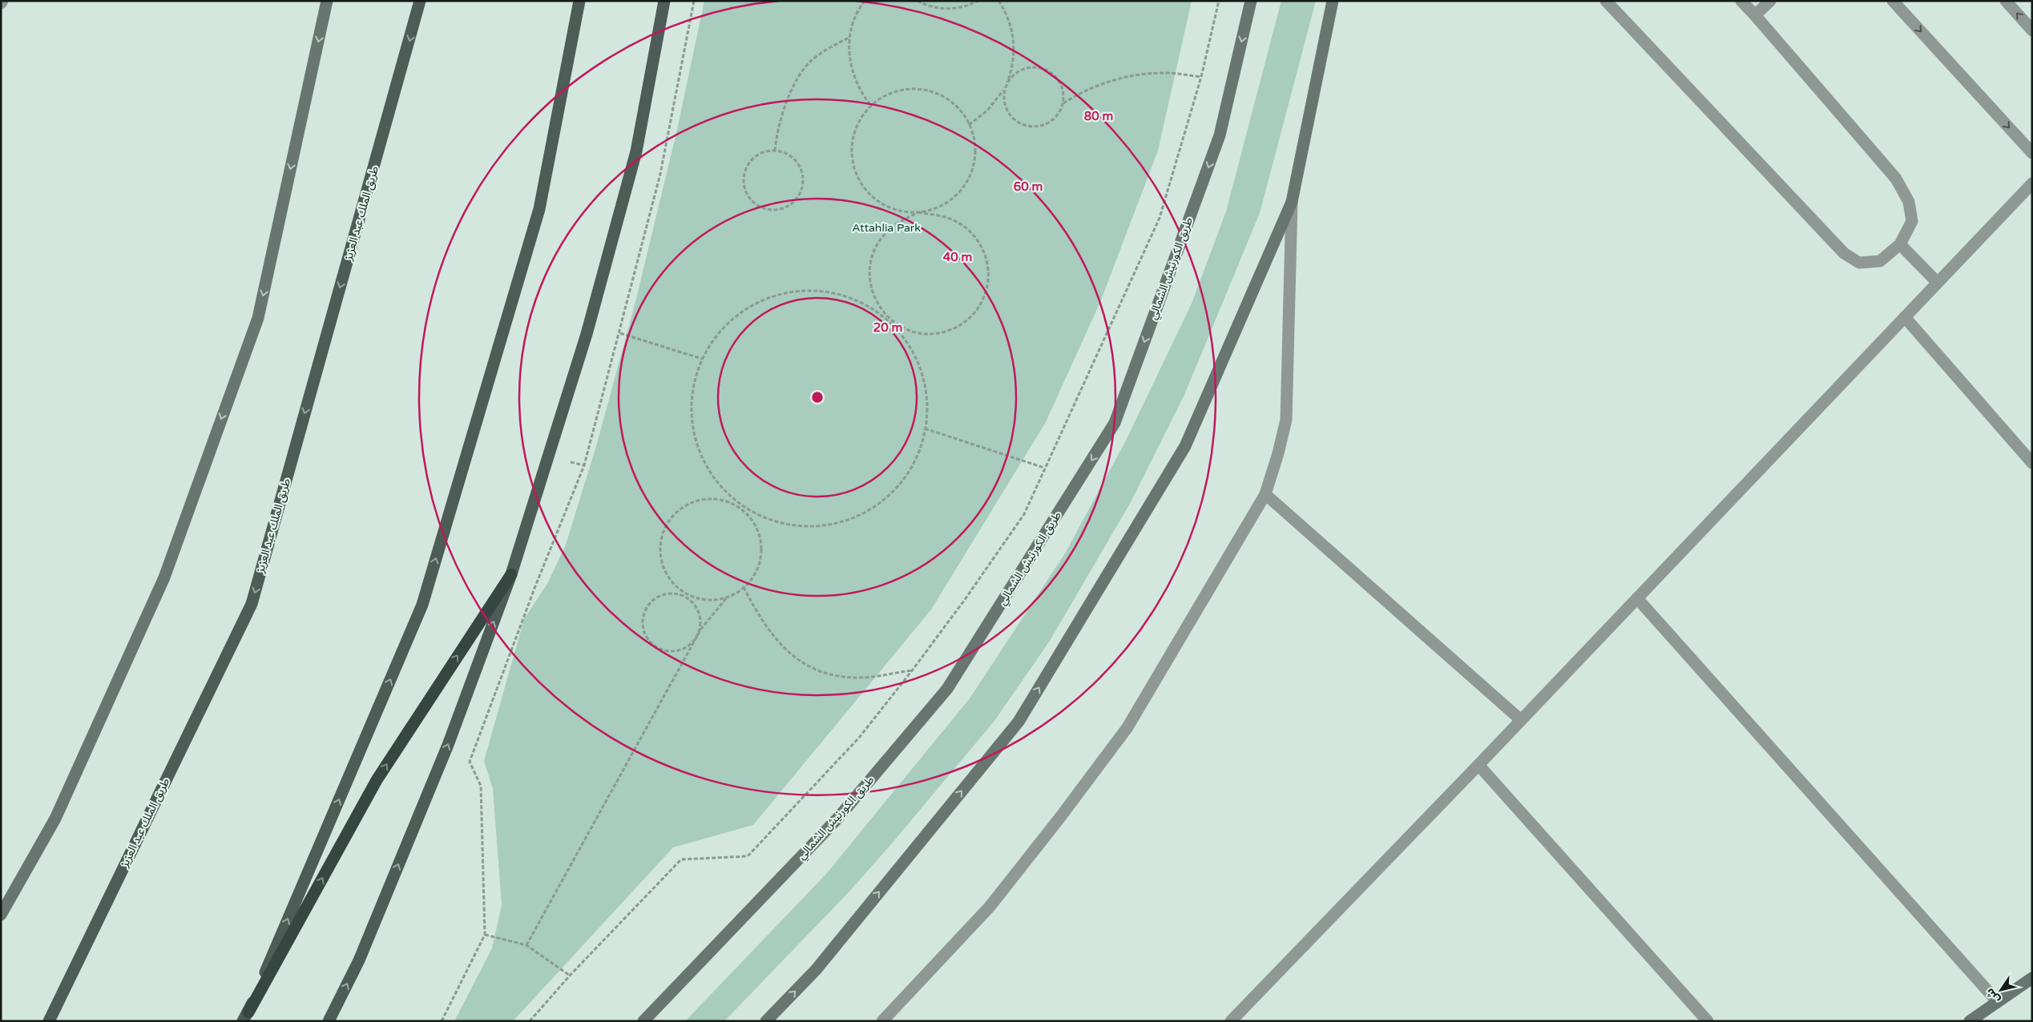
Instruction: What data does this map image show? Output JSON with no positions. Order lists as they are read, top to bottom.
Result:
{
  "streets": {
    "main road": ["طريق الملك عبد العزيز", "طريق الكورنيش الشمالي"]
  },
  "parks": ["Attahlia Park"],
  "north": "bottom left",
  "rings": [
    "80 m",
    "60 m",
    "40 m",
    "20 m"
  ]
}
